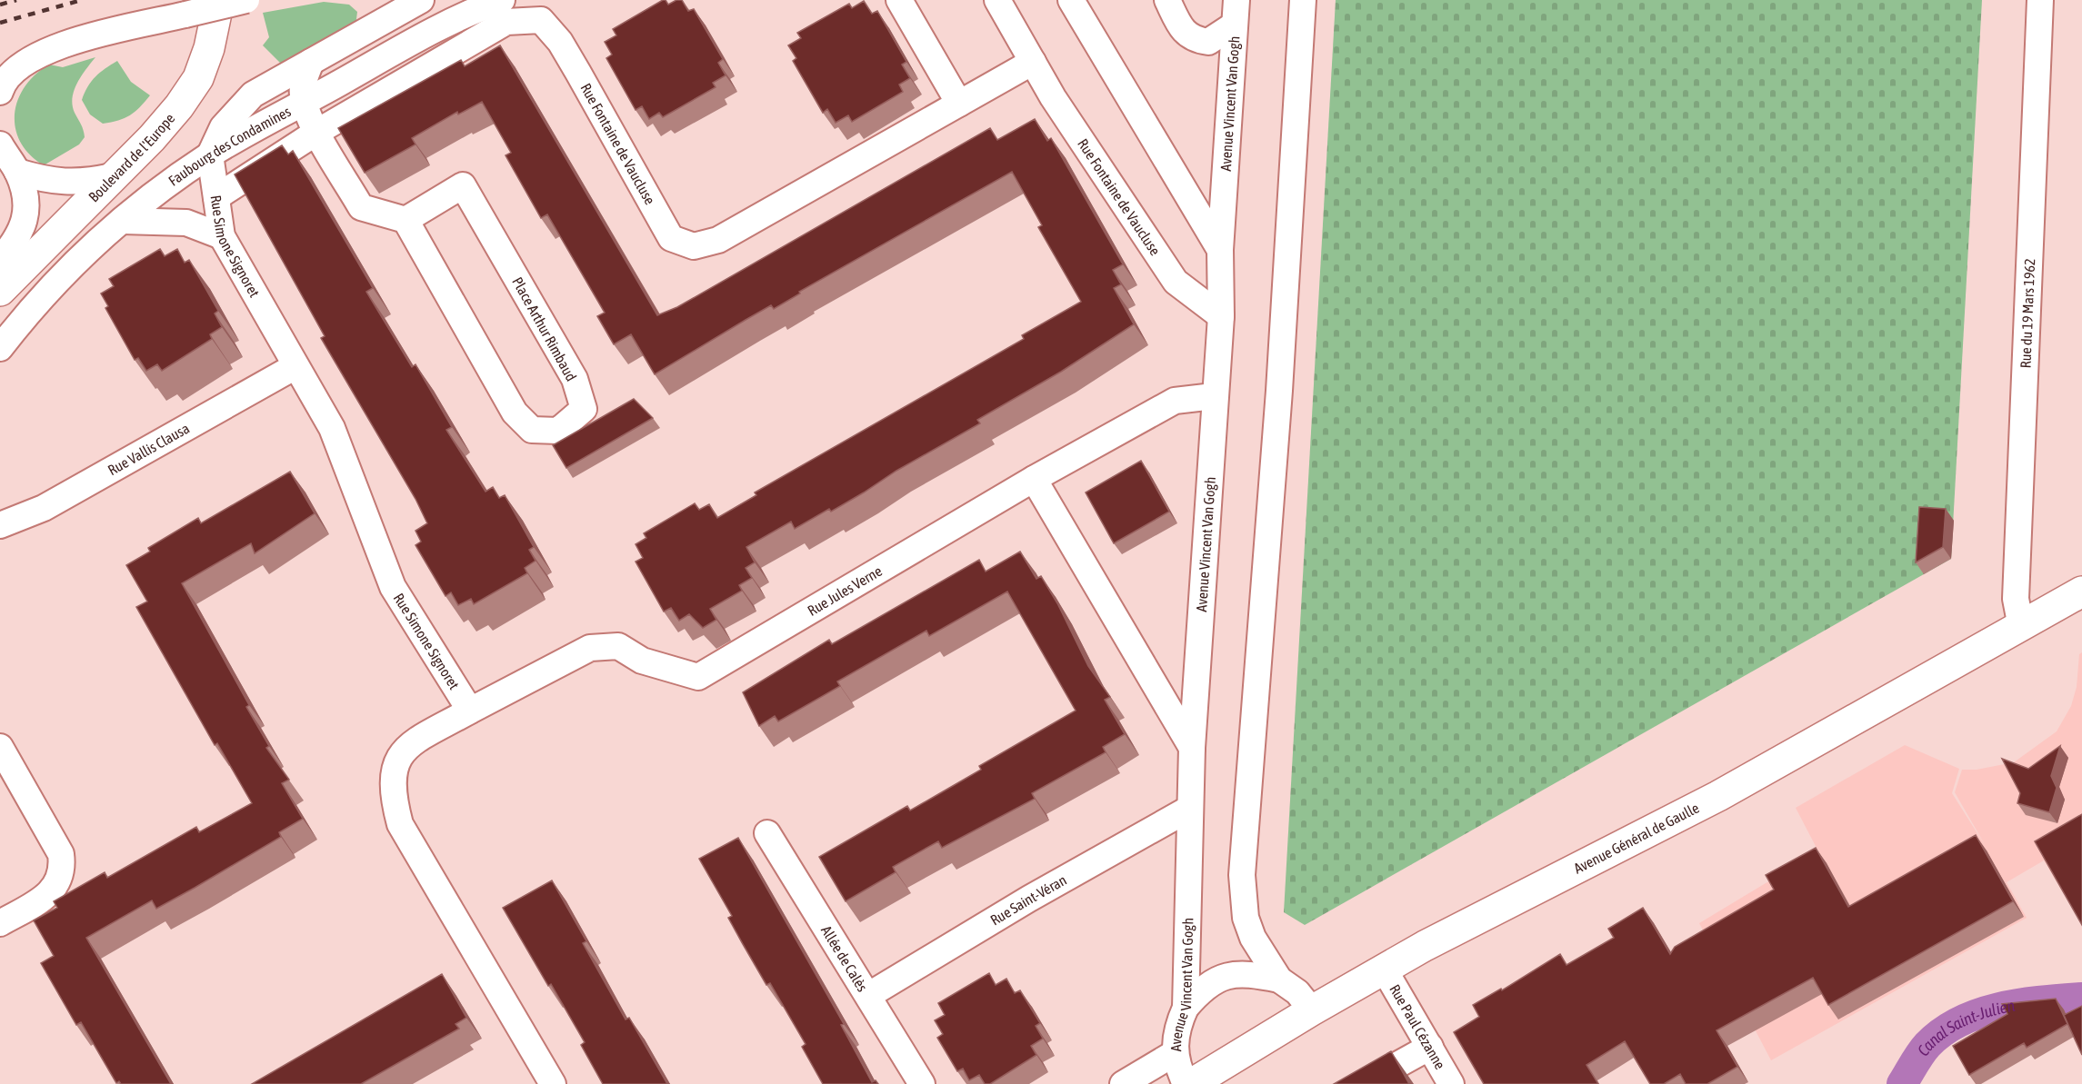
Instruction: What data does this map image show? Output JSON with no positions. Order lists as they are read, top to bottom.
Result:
{
  "streets": {
    "street": [
      "Avenue Vincent Van Gogh",
      "Rue Fontaine de Vaucluse",
      "Faubourg des Condamines",
      "Boulevard de l'Europe",
      "Rue Simone Signoret",
      "Rue du 19 Mars 1962",
      "Place Arthur Rimbaud",
      "Rue Vallis Clausa",
      "Rue Jules Verne",
      "Avenue Général de Gaulle",
      "Rue Saint-Véran",
      "Allée de Calès",
      "Rue Paul Cézanne"
    ]
  },
  "crossings": [
    ["Avenue Vincent Van Gogh", "Rue Fontaine de Vaucluse"],
    ["Avenue Vincent Van Gogh", "Rue Jules Verne"],
    ["Avenue Vincent Van Gogh", "Rue Saint-Véran"],
    ["Rue Fontaine de Vaucluse", "Rue Simone Signoret"],
    ["Faubourg des Condamines", "Rue Simone Signoret"],
    ["Rue Simone Signoret", "Rue Vallis Clausa"],
    ["Rue Simone Signoret", "Rue Jules Verne"],
    ["Rue du 19 Mars 1962", "Avenue Général de Gaulle"],
    ["Avenue Général de Gaulle", "Rue Paul Cézanne"],
    ["Rue Saint-Véran", "Allée de Calès"]
  ],
  "water": ["Canal Saint-Julien"]
}
